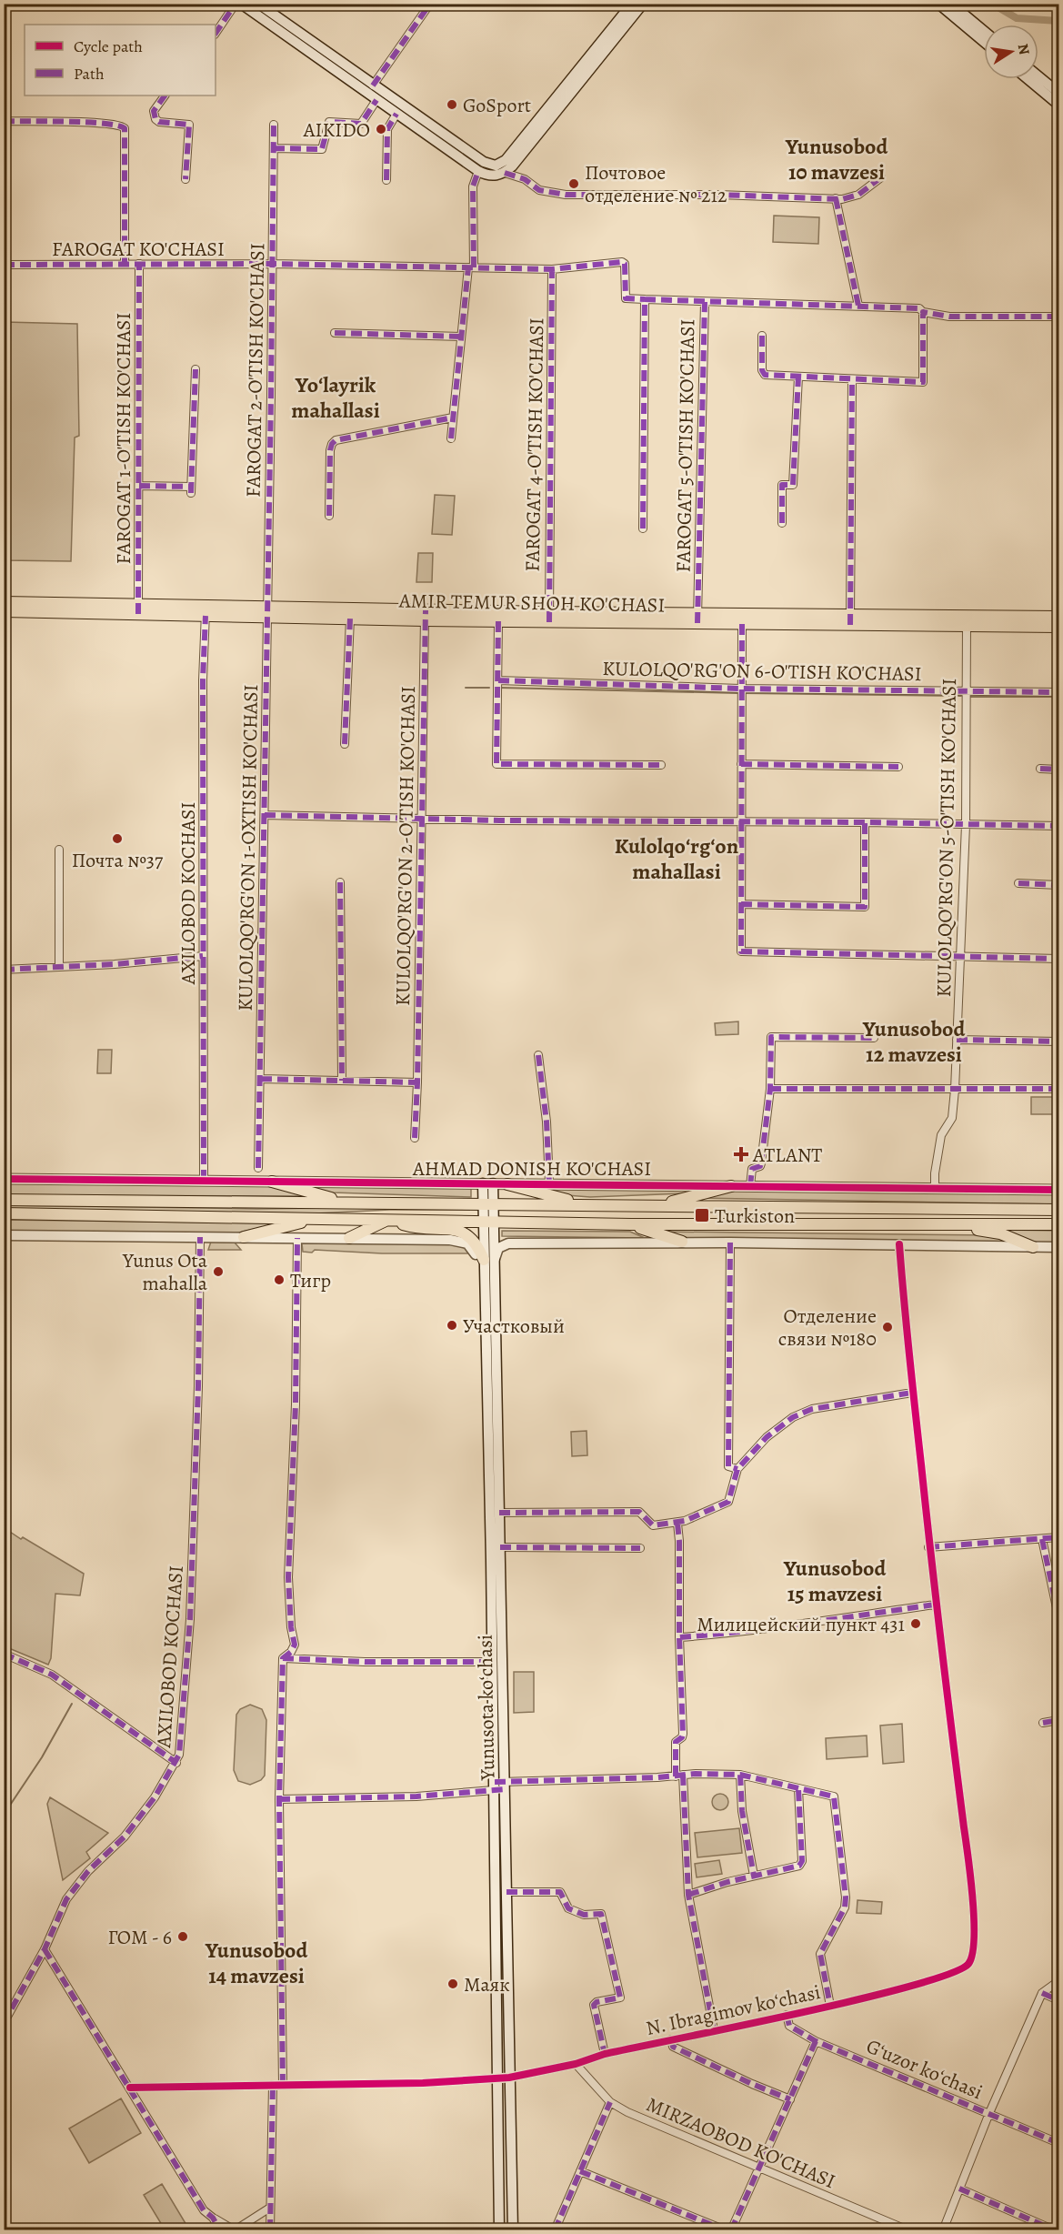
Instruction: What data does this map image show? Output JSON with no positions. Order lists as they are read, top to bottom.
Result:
{
  "streets": {
    "main road": ["AMIR TEMUR SHOH KO'CHASI", "AHMAD DONISH KO'CHASI", "Yunusota koʻchasi"],
    "street": [
      "FAROGAT KO'CHASI",
      "FAROGAT 2-O'TISH KO'CHASI",
      "FAROGAT 1-O'TISH KO'CHASI",
      "FAROGAT 4-O'TISH KO'CHASI",
      "FAROGAT 5-O'TISH KO'CHASI",
      "KULOLQO'RG'ON 6-O'TISH KO'CHASI",
      "KULOLQO'RG'ON 5-O'TISH KO'CHASI",
      "KULOLQO'RG'ON 2-O'TISH KO'CHASI",
      "KULOLQO'RG'ON 1-OXTISH KO'CHASI",
      "AXILOBOD KOCHASI",
      "N. Ibragimov koʻchasi",
      "Gʻuzor koʻchasi",
      "MIRZAOBOD KO'CHASI"
    ]
  },
  "crossings": [
    ["FAROGAT KO'CHASI", "FAROGAT 2-O'TISH KO'CHASI"],
    ["FAROGAT KO'CHASI", "FAROGAT 1-O'TISH KO'CHASI"],
    ["FAROGAT KO'CHASI", "FAROGAT 4-O'TISH KO'CHASI"],
    ["FAROGAT KO'CHASI", "FAROGAT 5-O'TISH KO'CHASI"],
    ["FAROGAT 2-O'TISH KO'CHASI", "AMIR TEMUR SHOH KO'CHASI"],
    ["FAROGAT 2-O'TISH KO'CHASI", "KULOLQO'RG'ON 1-OXTISH KO'CHASI"],
    ["FAROGAT 1-O'TISH KO'CHASI", "AMIR TEMUR SHOH KO'CHASI"],
    ["FAROGAT 4-O'TISH KO'CHASI", "AMIR TEMUR SHOH KO'CHASI"],
    ["FAROGAT 5-O'TISH KO'CHASI", "AMIR TEMUR SHOH KO'CHASI"],
    ["AMIR TEMUR SHOH KO'CHASI", "KULOLQO'RG'ON 5-O'TISH KO'CHASI"],
    ["AMIR TEMUR SHOH KO'CHASI", "KULOLQO'RG'ON 2-O'TISH KO'CHASI"],
    ["AMIR TEMUR SHOH KO'CHASI", "KULOLQO'RG'ON 1-OXTISH KO'CHASI"],
    ["AMIR TEMUR SHOH KO'CHASI", "AXILOBOD KOCHASI"],
    ["KULOLQO'RG'ON 6-O'TISH KO'CHASI", "KULOLQO'RG'ON 5-O'TISH KO'CHASI"],
    ["KULOLQO'RG'ON 5-O'TISH KO'CHASI", "AHMAD DONISH KO'CHASI"],
    ["AXILOBOD KOCHASI", "AHMAD DONISH KO'CHASI"],
    ["AHMAD DONISH KO'CHASI", "Yunusota koʻchasi"],
    ["Yunusota koʻchasi", "N. Ibragimov koʻchasi"],
    ["N. Ibragimov koʻchasi", "Gʻuzor koʻchasi"],
    ["N. Ibragimov koʻchasi", "MIRZAOBOD KO'CHASI"]
  ],
  "districts": [
    "Yunusobod 10 mavzesi",
    "Yoʻlayrik mahallasi",
    "Kulolqoʻrgʻon mahallasi",
    "Yunusobod 12 mavzesi",
    "Yunusobod 15 mavzesi",
    "Yunusobod 14 mavzesi"
  ],
  "places": {
    "other": [
      "GoSport",
      "AIKIDO",
      "Почтовое отделение № 212",
      "Почта №37",
      "Yunus Ota mahalla",
      "Тигр",
      "Участковый",
      "Отделение связи №180",
      "Милицейский пункт 431",
      "ГОМ - 6",
      "Маяк"
    ],
    "health": ["ATLANT"],
    "transit": ["Turkiston"]
  },
  "legend": ["Cycle path", "Path"],
  "north": "right"
}
